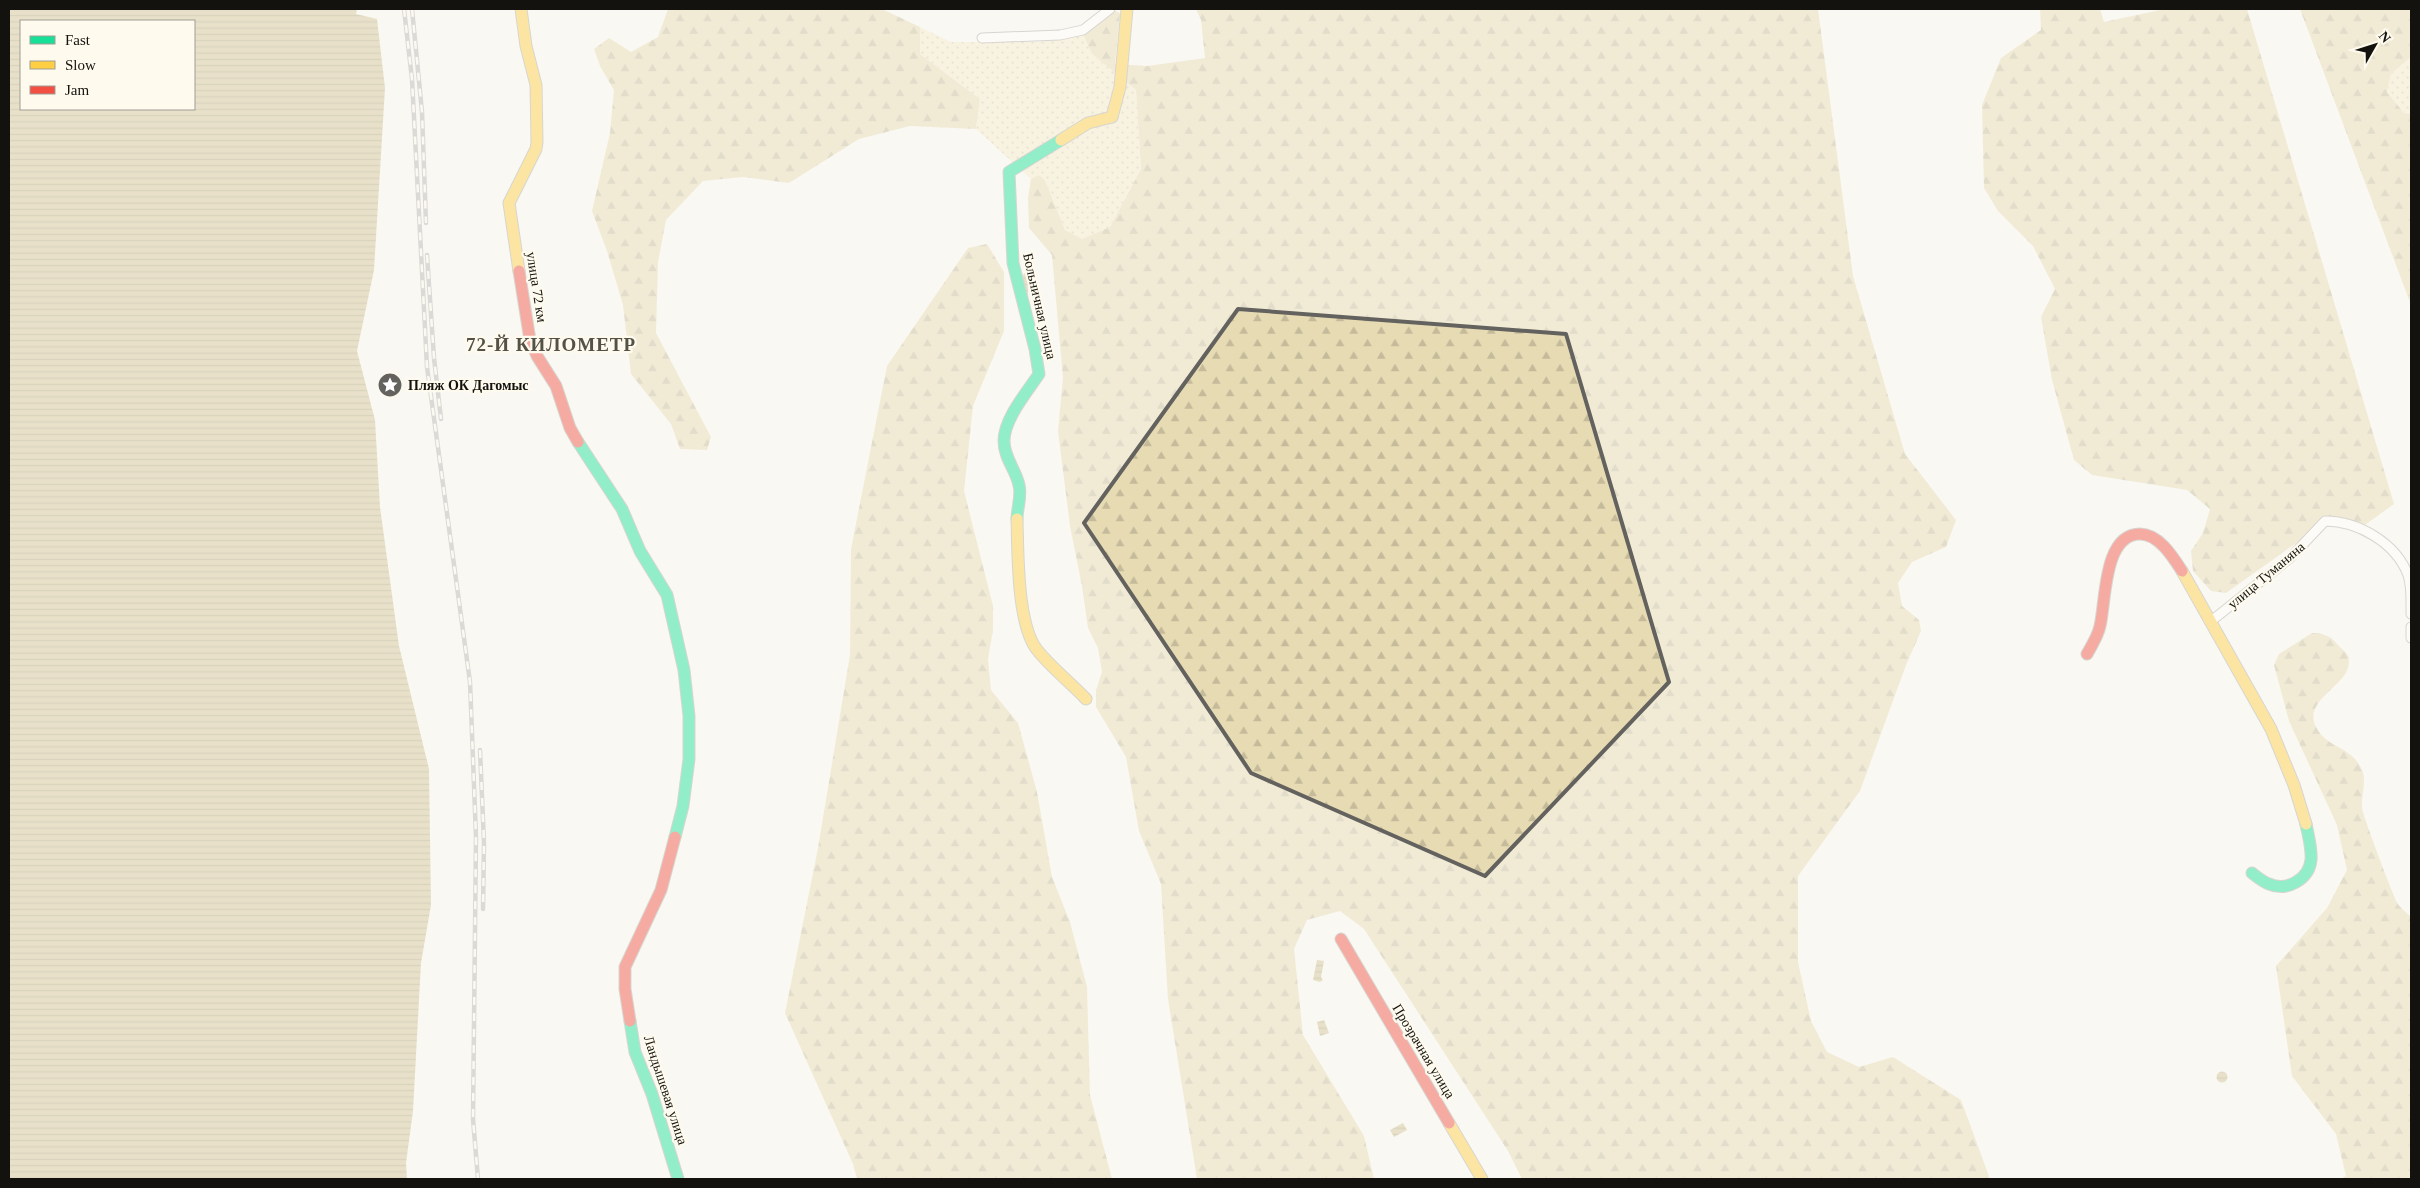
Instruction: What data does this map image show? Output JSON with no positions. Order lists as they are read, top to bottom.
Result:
{
  "streets": {
    "street": [
      "улица 72 км",
      "Больничная улица",
      "улица Туманяна",
      "Прозрачная улица",
      "Ландышевая улица"
    ]
  },
  "crossings": [
    ["улица 72 км", "Ландышевая улица"]
  ],
  "districts": ["72-Й КИЛОМЕТР"],
  "places": {
    "place": ["Пляж ОК Дагомыс"]
  },
  "legend": ["Fast", "Slow", "Jam"],
  "north": "top right"
}
